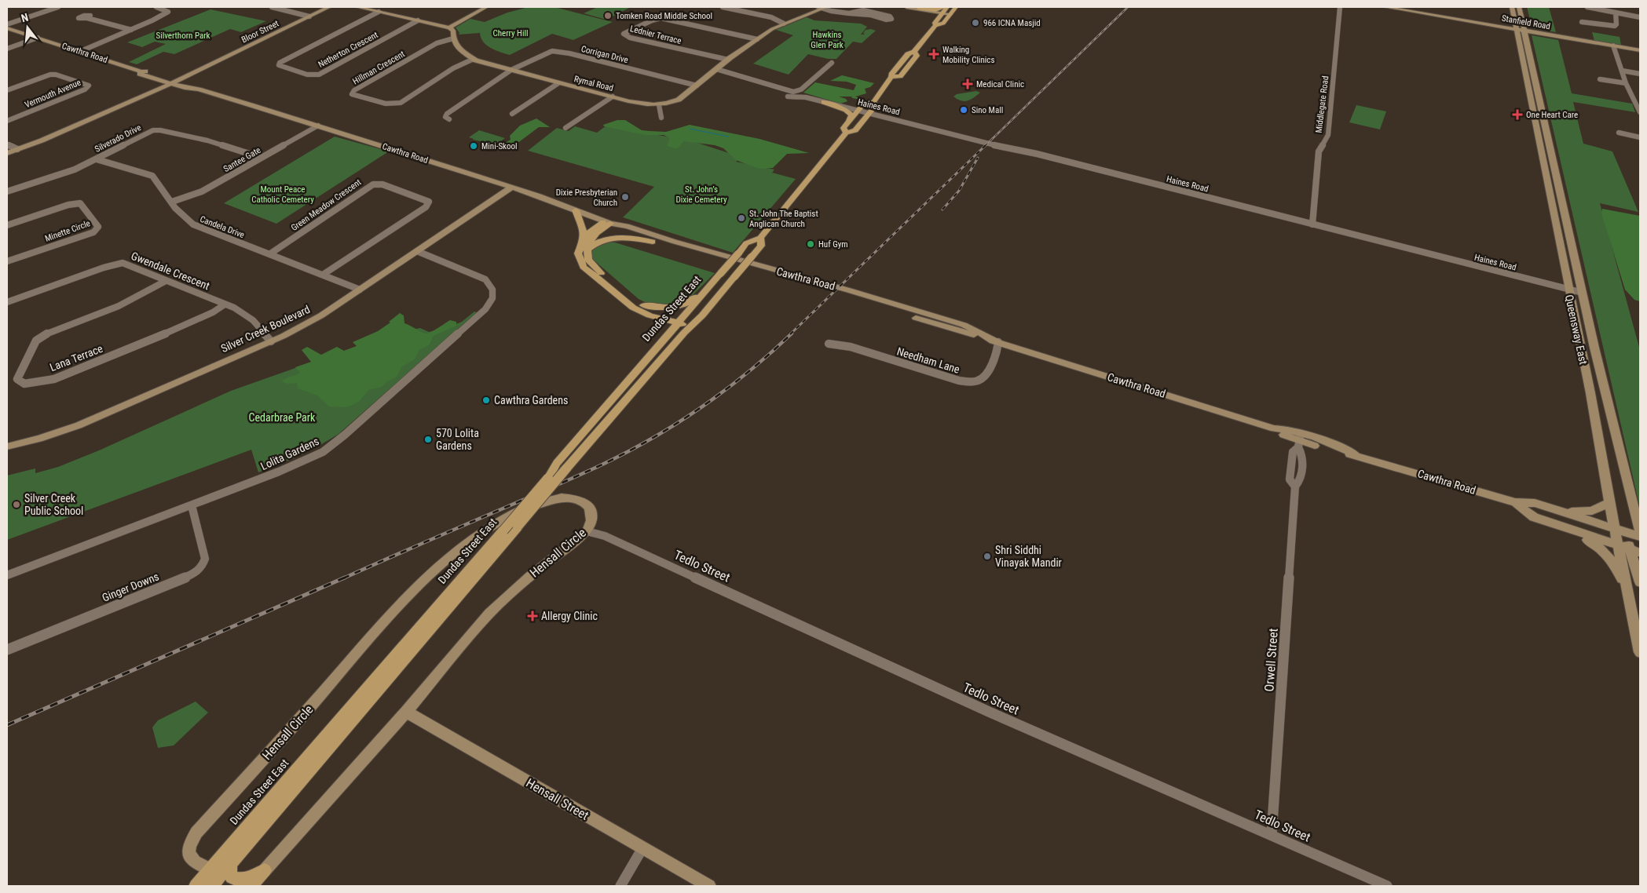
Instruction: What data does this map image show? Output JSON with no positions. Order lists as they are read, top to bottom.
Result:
{
  "streets": {
    "main road": [
      "Stanfield Road",
      "Bloor Street",
      "Cawthra Road",
      "Rymal Road",
      "Dundas Street East",
      "Silver Creek Boulevard",
      "Queensway East",
      "Hensall Circle",
      "Hensall Street"
    ],
    "street": [
      "Lednier Terrace",
      "Netherton Crescent",
      "Corrigan Drive",
      "Hillman Crescent",
      "Vermouth Avenue",
      "Middlegate Road",
      "Haines Road",
      "Silverado Drive",
      "Santee Gate",
      "Green Meadow Crescent",
      "Candela Drive",
      "Minette Circle",
      "Gwendale Crescent",
      "Lana Terrace",
      "Needham Lane",
      "Lolita Gardens",
      "Tedlo Street",
      "Ginger Downs",
      "Orwell Street"
    ]
  },
  "crossings": [
    ["Stanfield Road", "Queensway East"],
    ["Bloor Street", "Cawthra Road"],
    ["Lednier Terrace", "Rymal Road"],
    ["Cawthra Road", "Santee Gate"],
    ["Cawthra Road", "Silver Creek Boulevard"],
    ["Cawthra Road", "Queensway East"],
    ["Cawthra Road", "Needham Lane"],
    ["Cawthra Road", "Orwell Street"],
    ["Corrigan Drive", "Rymal Road"],
    ["Hillman Crescent", "Rymal Road"],
    ["Middlegate Road", "Haines Road"],
    ["Haines Road", "Dundas Street East"],
    ["Haines Road", "Queensway East"],
    ["Silverado Drive", "Santee Gate"],
    ["Silverado Drive", "Candela Drive"],
    ["Santee Gate", "Candela Drive"],
    ["Green Meadow Crescent", "Candela Drive"],
    ["Candela Drive", "Silver Creek Boulevard"],
    ["Gwendale Crescent", "Silver Creek Boulevard"],
    ["Gwendale Crescent", "Lana Terrace"],
    ["Dundas Street East", "Hensall Circle"],
    ["Silver Creek Boulevard", "Lolita Gardens"],
    ["Lolita Gardens", "Ginger Downs"],
    ["Hensall Circle", "Tedlo Street"],
    ["Hensall Circle", "Hensall Street"],
    ["Tedlo Street", "Orwell Street"]
  ],
  "parks": [
    "Cherry Hill",
    "Hawkins Glen Park",
    "Silverthorn Park",
    "Mount Peace Catholic Cemetery",
    "St. John’s Dixie Cemetery",
    "Cedarbrae Park"
  ],
  "places": {
    "other": [
      "Tomken Road Middle School",
      "966 ICNA Masjid",
      "Sino Mall",
      "Mini-Skool",
      "Dixie Presbyterian Church",
      "St. John The Baptist Anglican Church",
      "Huf Gym",
      "Cawthra Gardens",
      "570 Lolita Gardens",
      "Silver Creek Public School",
      "Shri Siddhi Vinayak Mandir"
    ],
    "health": [
      "Walking Mobility Clinics",
      "Medical Clinic",
      "One Heart Care",
      "Allergy Clinic"
    ]
  },
  "north": "top"
}
